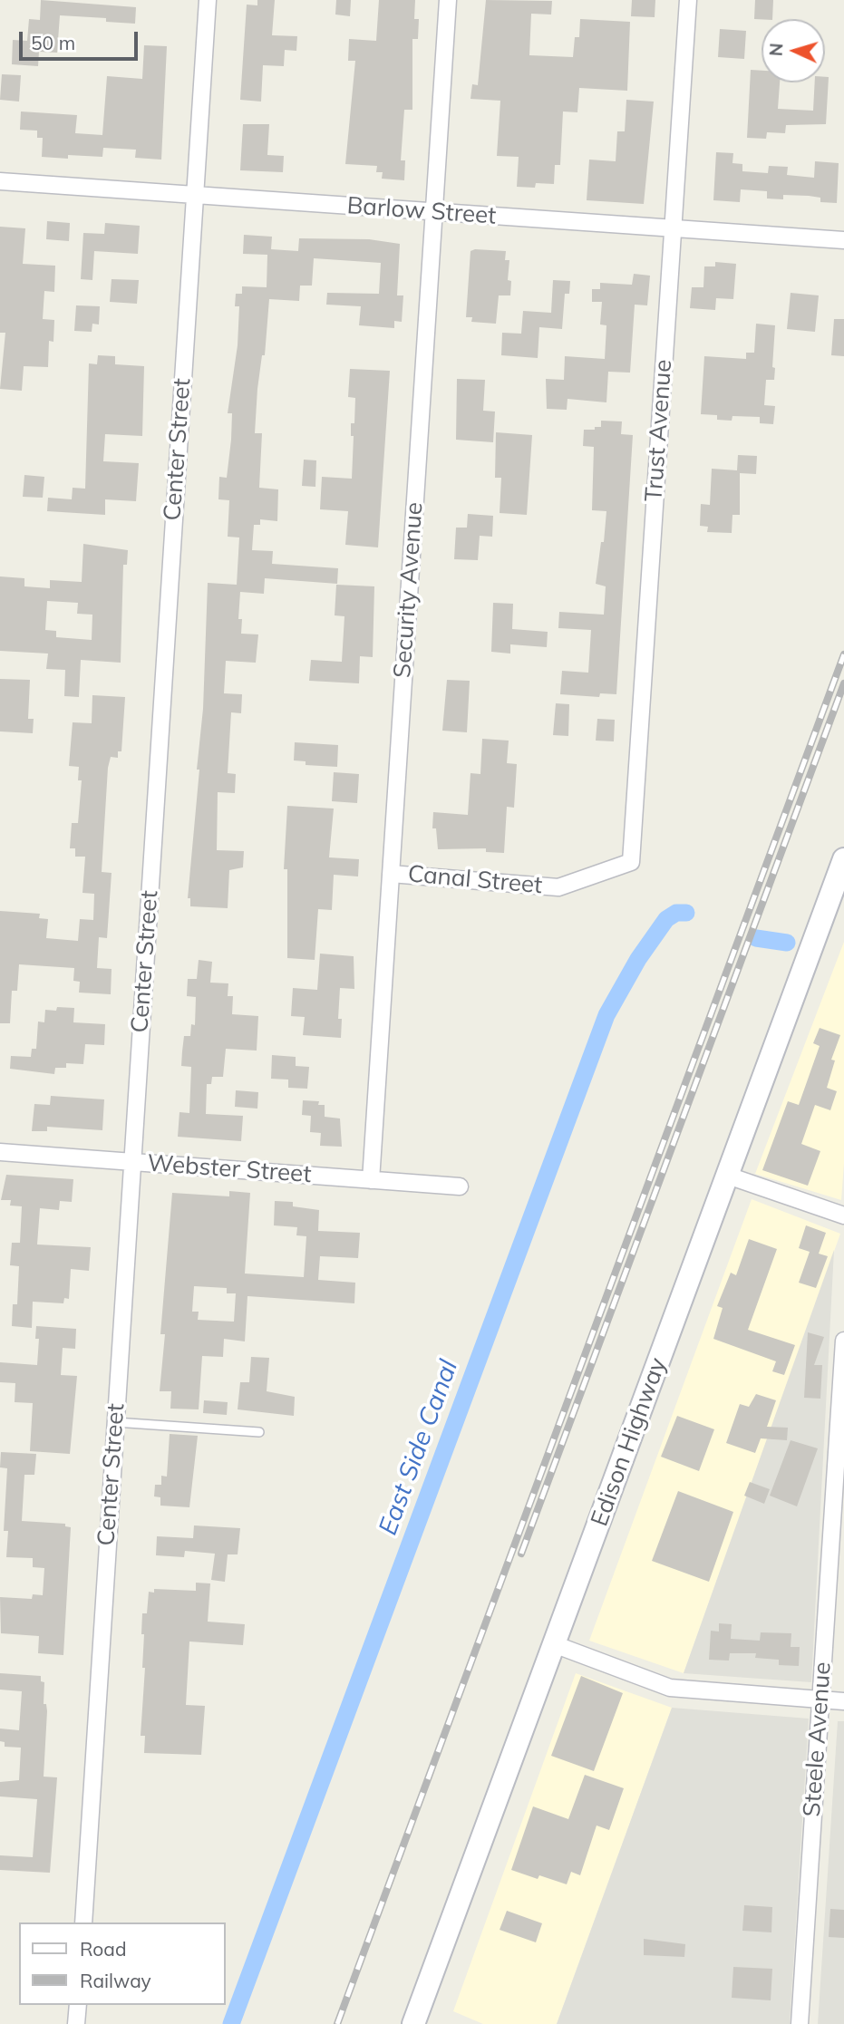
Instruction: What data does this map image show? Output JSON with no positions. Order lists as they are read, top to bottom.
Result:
{
  "streets": {
    "main road": ["Edison Highway"],
    "street": [
      "Barlow Street",
      "Trust Avenue",
      "Center Street",
      "Security Avenue",
      "Canal Street",
      "Webster Street",
      "Steele Avenue"
    ]
  },
  "crossings": [
    ["Barlow Street", "Trust Avenue"],
    ["Barlow Street", "Center Street"],
    ["Barlow Street", "Security Avenue"],
    ["Trust Avenue", "Canal Street"],
    ["Center Street", "Webster Street"],
    ["Security Avenue", "Canal Street"],
    ["Security Avenue", "Webster Street"]
  ],
  "water": ["East Side Canal"],
  "legend": ["Road", "Railway"],
  "scale_bar": "50 m",
  "north": "left"
}
